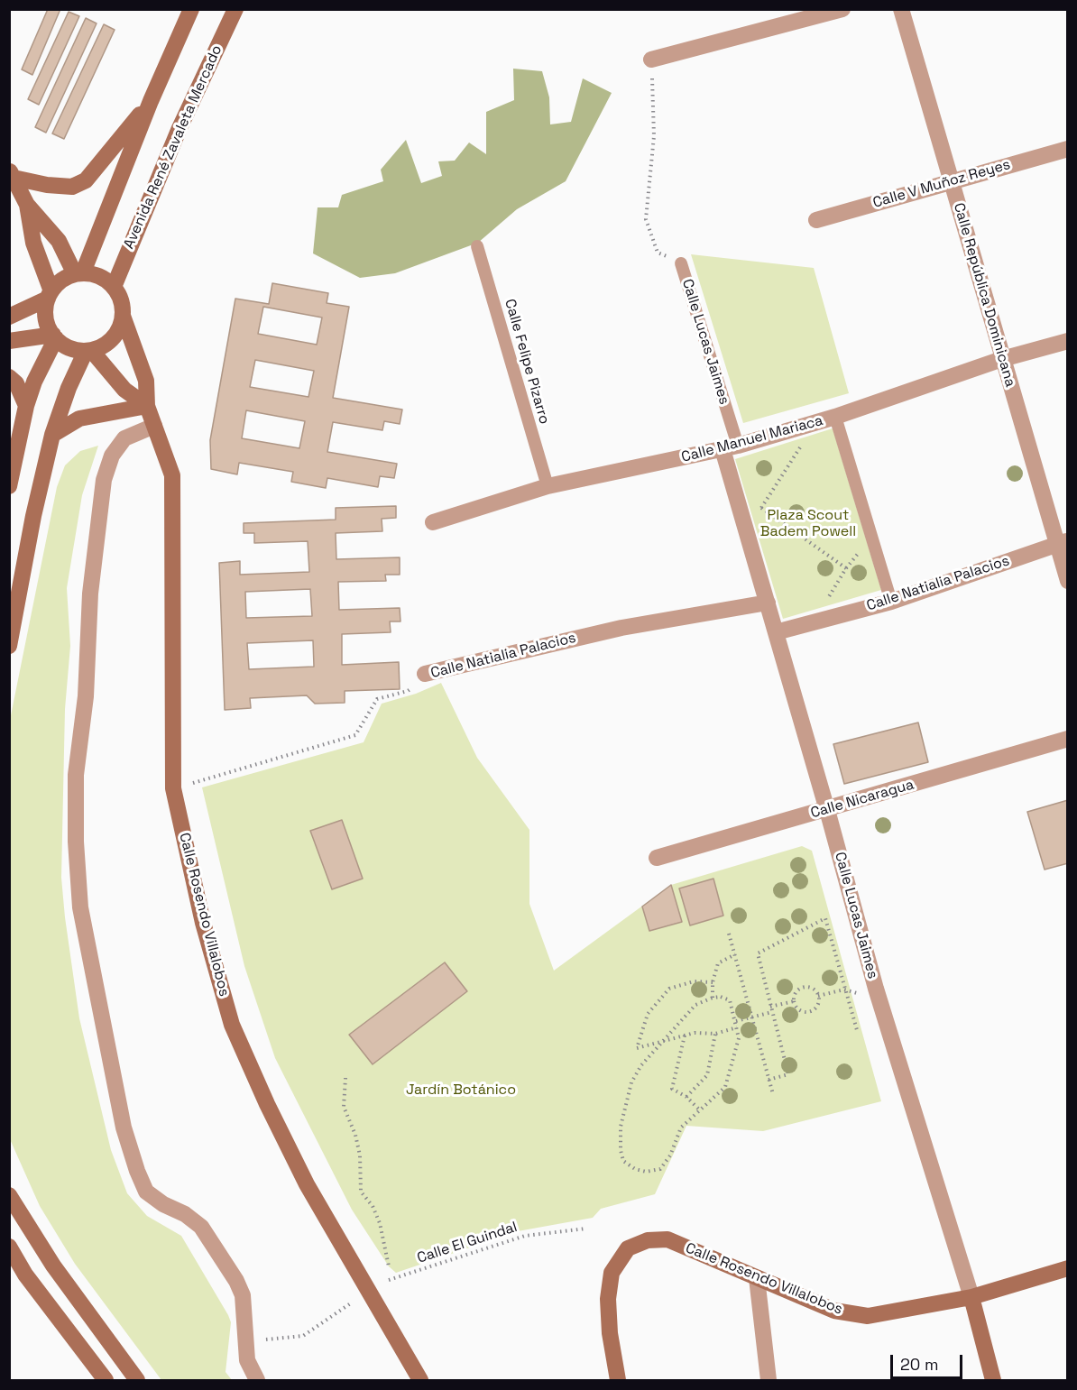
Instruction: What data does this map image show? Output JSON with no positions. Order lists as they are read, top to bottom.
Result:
{
  "streets": {
    "main road": ["Avenida René Zavaleta Mercado", "Calle Lucas Jaimes", "Calle Rosendo Villalobos"],
    "street": [
      "Calle V Muñoz Reyes",
      "Calle República Dominicana",
      "Calle Manuel Mariaca",
      "Calle Natialia Palacios",
      "Calle Nicaragua"
    ],
    "lane": ["Calle Felipe Pizarro"],
    "path": ["Calle El Guindal"]
  },
  "crossings": [
    ["Avenida René Zavaleta Mercado", "Calle Rosendo Villalobos"],
    ["Calle V Muñoz Reyes", "Calle República Dominicana"],
    ["Calle República Dominicana", "Calle Manuel Mariaca"],
    ["Calle República Dominicana", "Calle Natialia Palacios"],
    ["Calle Lucas Jaimes", "Calle Manuel Mariaca"],
    ["Calle Lucas Jaimes", "Calle Natialia Palacios"],
    ["Calle Lucas Jaimes", "Calle Nicaragua"],
    ["Calle Lucas Jaimes", "Calle Rosendo Villalobos"],
    ["Calle Felipe Pizarro", "Calle Manuel Mariaca"]
  ],
  "parks": ["Plaza Scout Badem Powell", "Jardín Botánico"],
  "scale_bar": "20 m"
}
